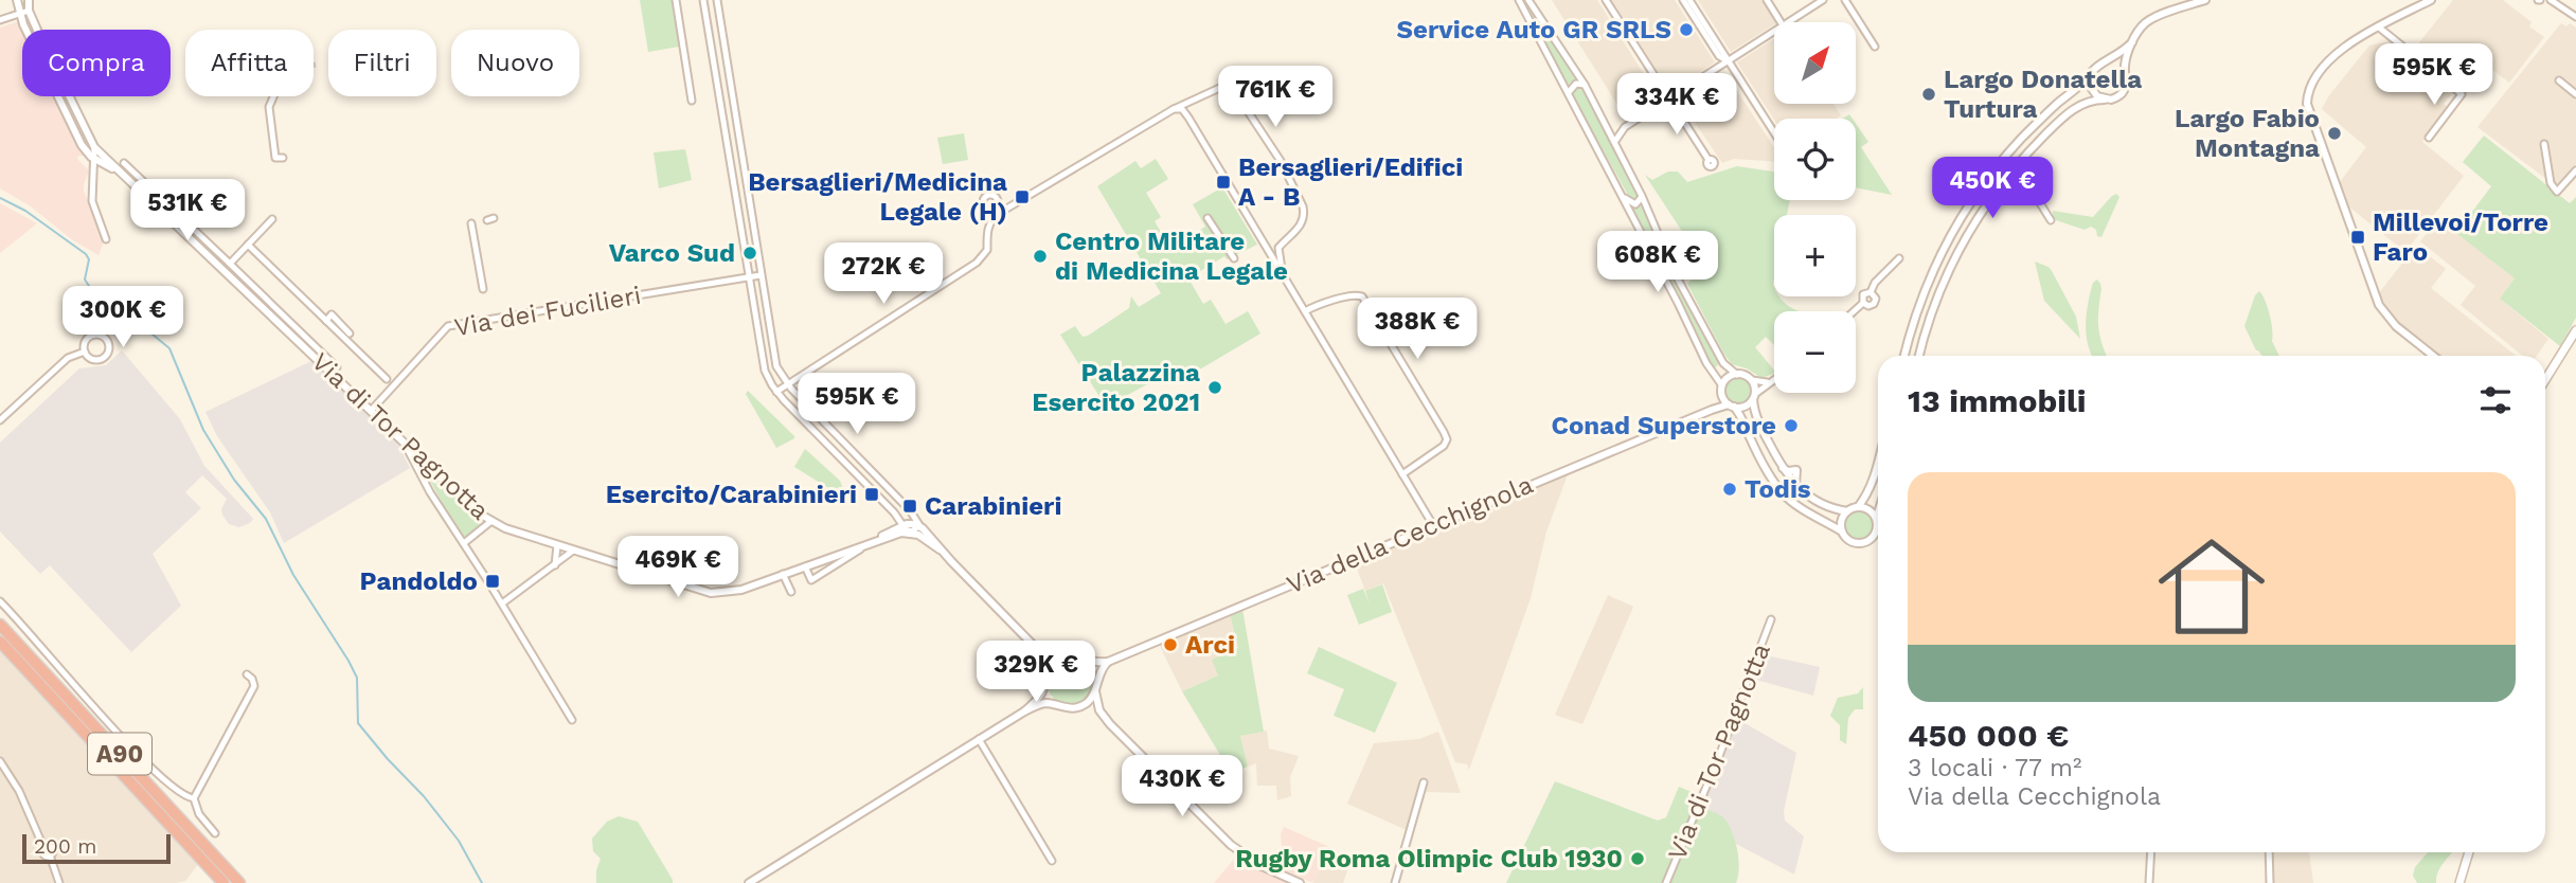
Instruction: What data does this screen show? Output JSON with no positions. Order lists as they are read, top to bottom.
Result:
{
  "streets": {
    "highway": ["A90"],
    "street": ["Via dei Fucilieri", "Via di Tor Pagnotta", "Via della Cecchignola"]
  },
  "crossings": [
    ["Via dei Fucilieri", "Via di Tor Pagnotta"]
  ],
  "places": {
    "other": [
      "Service Auto GR SRLS",
      "Largo Donatella Turtura",
      "Largo Fabio Montagna",
      "Varco Sud",
      "Centro Militare di Medicina Legale",
      "Palazzina Esercito 2021",
      "Conad Superstore",
      "Todis",
      "Arci",
      "Rugby Roma Olimpic Club 1930"
    ],
    "transit": [
      "Bersaglieri/Edifici A - B",
      "Bersaglieri/Medicina Legale (H)",
      "Millevoi/Torre Faro",
      "Esercito/Carabinieri",
      "Carabinieri",
      "Pandoldo"
    ]
  },
  "scale_bar": "200 m",
  "north": "top right",
  "page": {
    "map_buttons": ["+", "−"],
    "chip": [
      "Compra",
      "Affitta",
      "Filtri",
      "Nuovo"
    ],
    "price": [
      "595K €",
      "761K €",
      "334K €",
      "450K €",
      "531K €",
      "608K €",
      "272K €",
      "300K €",
      "388K €",
      "595K €",
      "469K €",
      "329K €",
      "430K €"
    ],
    "heading": "13 immobili",
    "list": [
      {
        "name": "450 000 €",
        "note": "3 locali · 77 m² · Via della Cecchignola"
      }
    ],
    "scale": "200 m"
  }
}
